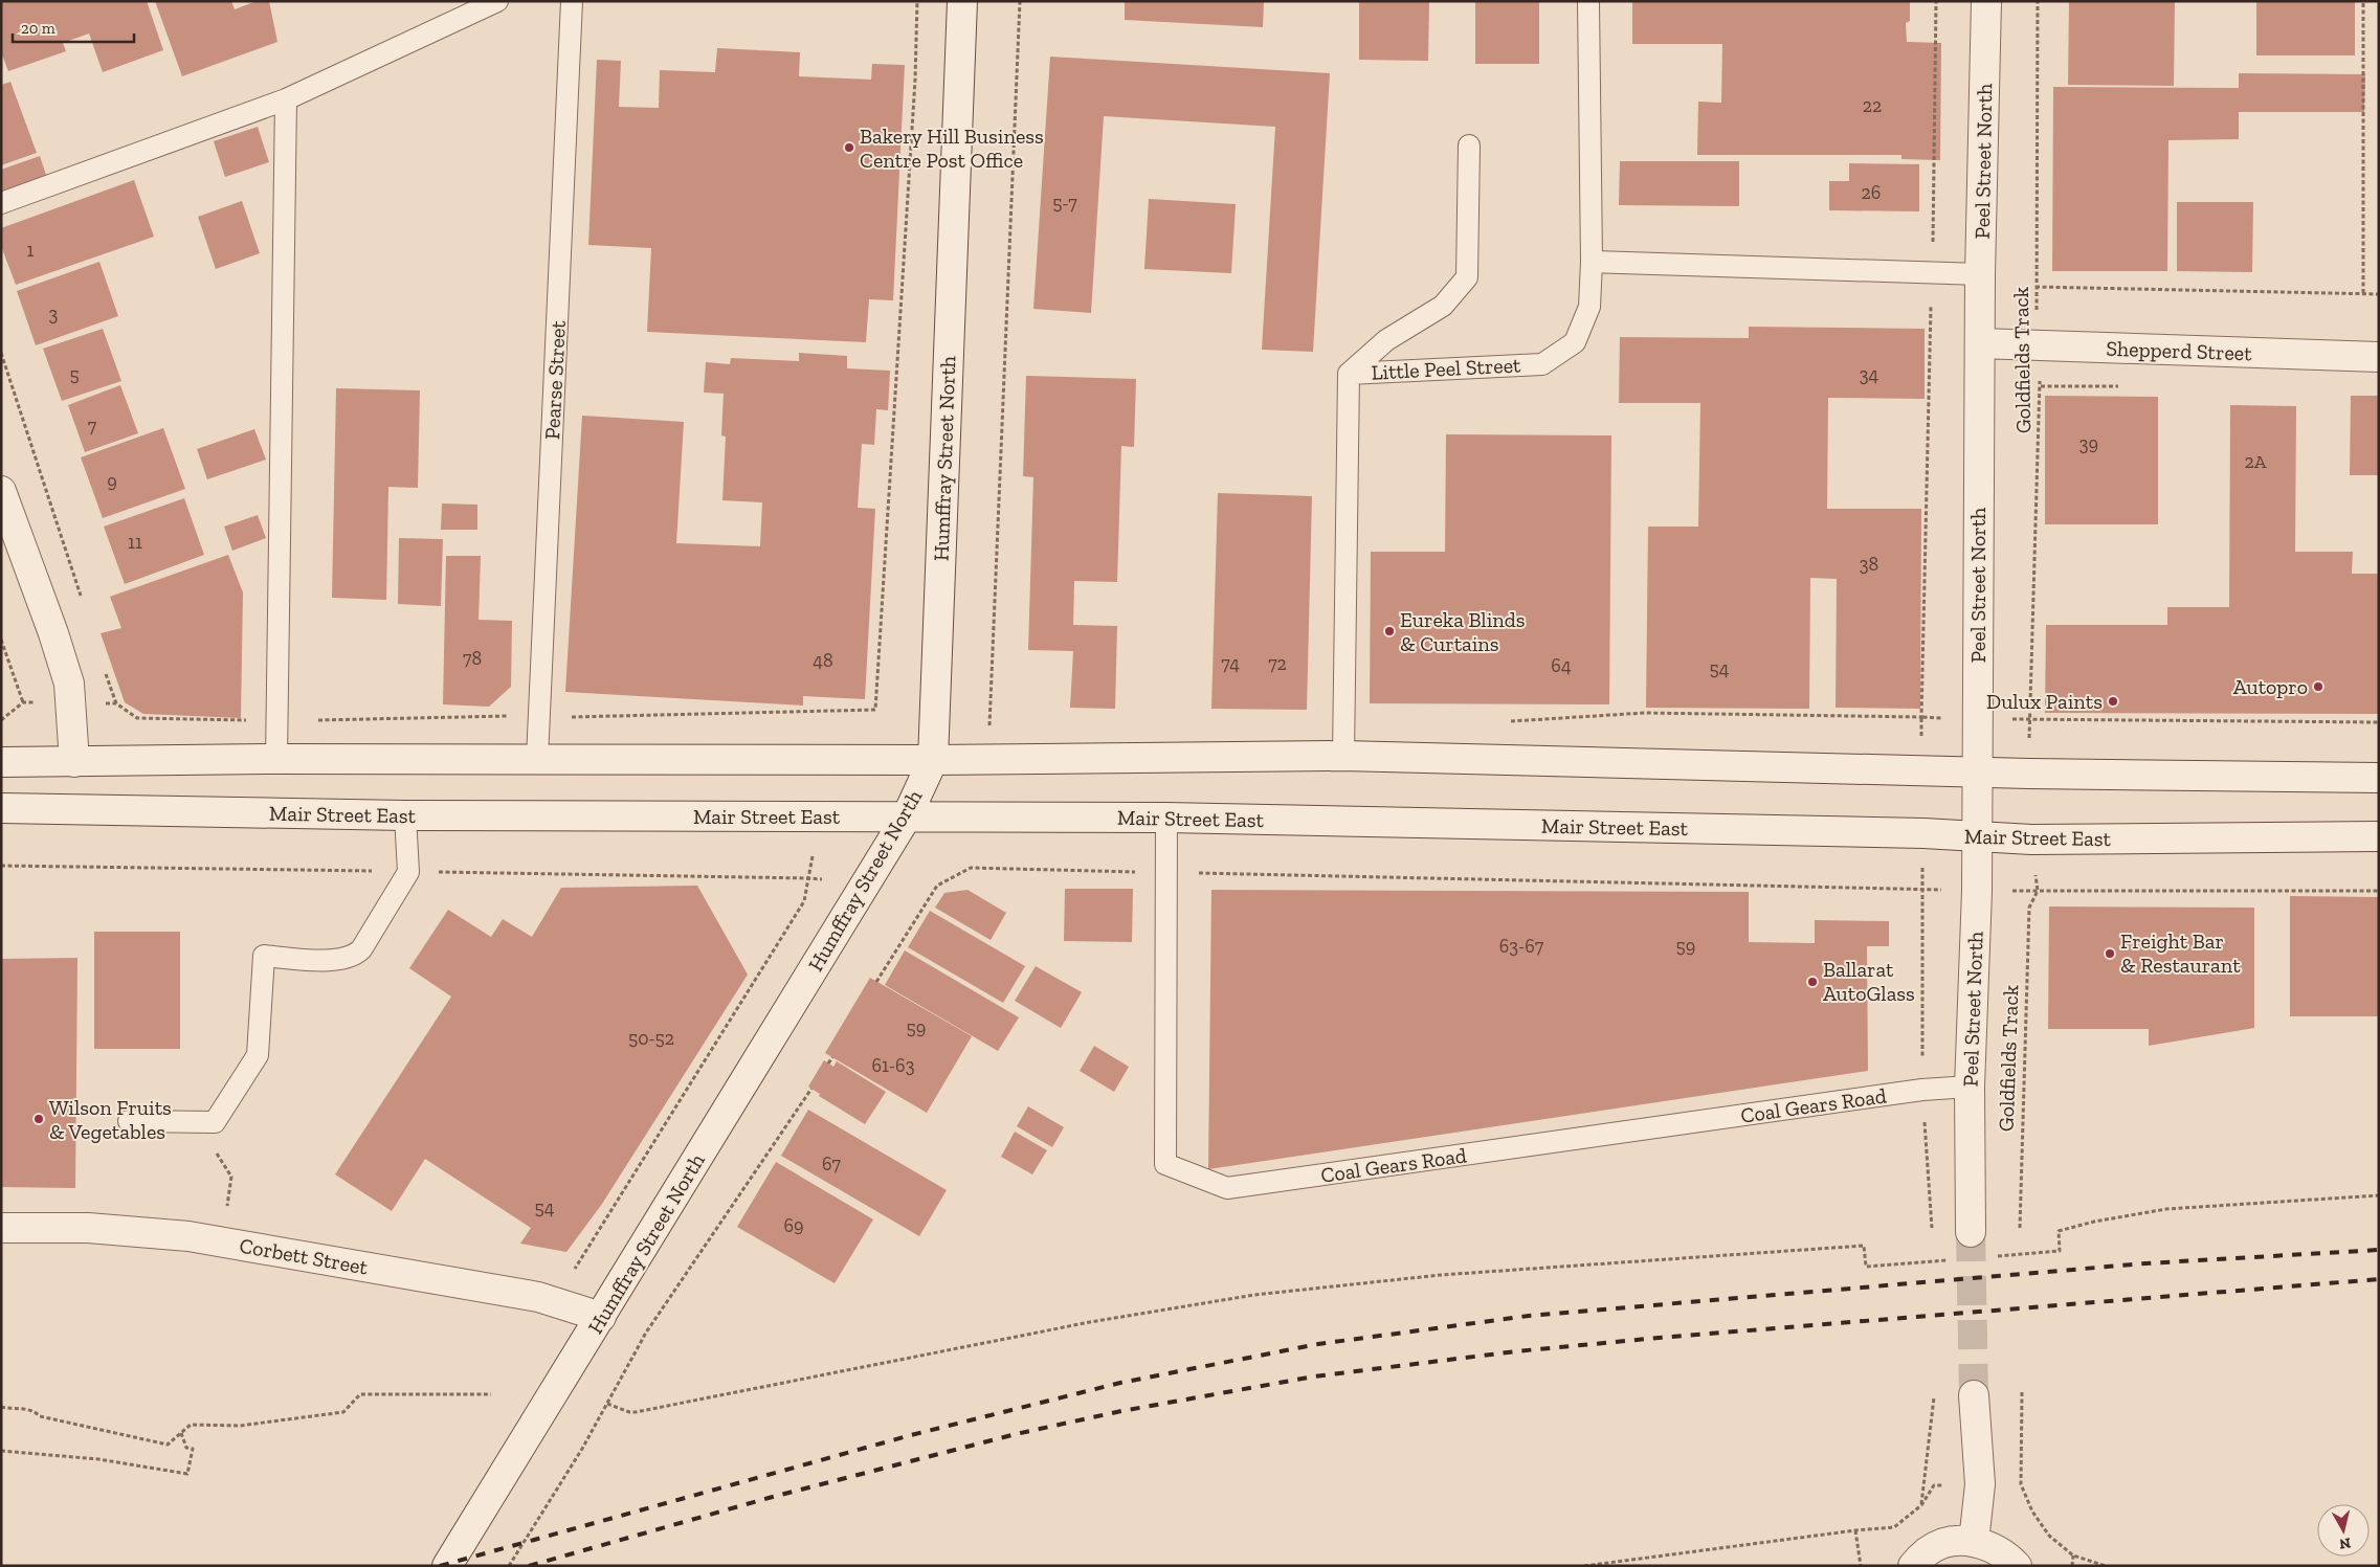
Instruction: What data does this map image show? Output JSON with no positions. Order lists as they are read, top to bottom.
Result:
{
  "streets": {
    "main road": [
      "Peel Street North",
      "Shepperd Street",
      "Humffray Street North",
      "Mair Street East",
      "Corbett Street"
    ],
    "lane": ["Little Peel Street", "Pearse Street", "Coal Gears Road"],
    "path": ["Goldfields Track"]
  },
  "crossings": [
    ["Peel Street North", "Shepperd Street"],
    ["Peel Street North", "Mair Street East"],
    ["Peel Street North", "Coal Gears Road"],
    ["Shepperd Street", "Goldfields Track"],
    ["Humffray Street North", "Mair Street East"],
    ["Humffray Street North", "Corbett Street"],
    ["Mair Street East", "Coal Gears Road"]
  ],
  "places": [
    "Bakery Hill Business Centre Post Office",
    "Eureka Blinds & Curtains",
    "Autopro",
    "Dulux Paints",
    "Freight Bar & Restaurant",
    "Ballarat AutoGlass",
    "Wilson Fruits & Vegetables"
  ],
  "house_numbers": [
    "22",
    "26",
    "5-7",
    "1",
    "3",
    "5",
    "34",
    "7",
    "39",
    "2A",
    "9",
    "11",
    "38",
    "78",
    "48",
    "74",
    "72",
    "64",
    "54",
    "63-67",
    "59",
    "59",
    "50-52",
    "61-63",
    "67",
    "54",
    "69"
  ],
  "scale_bar": "20 m",
  "north": "bottom"
}
